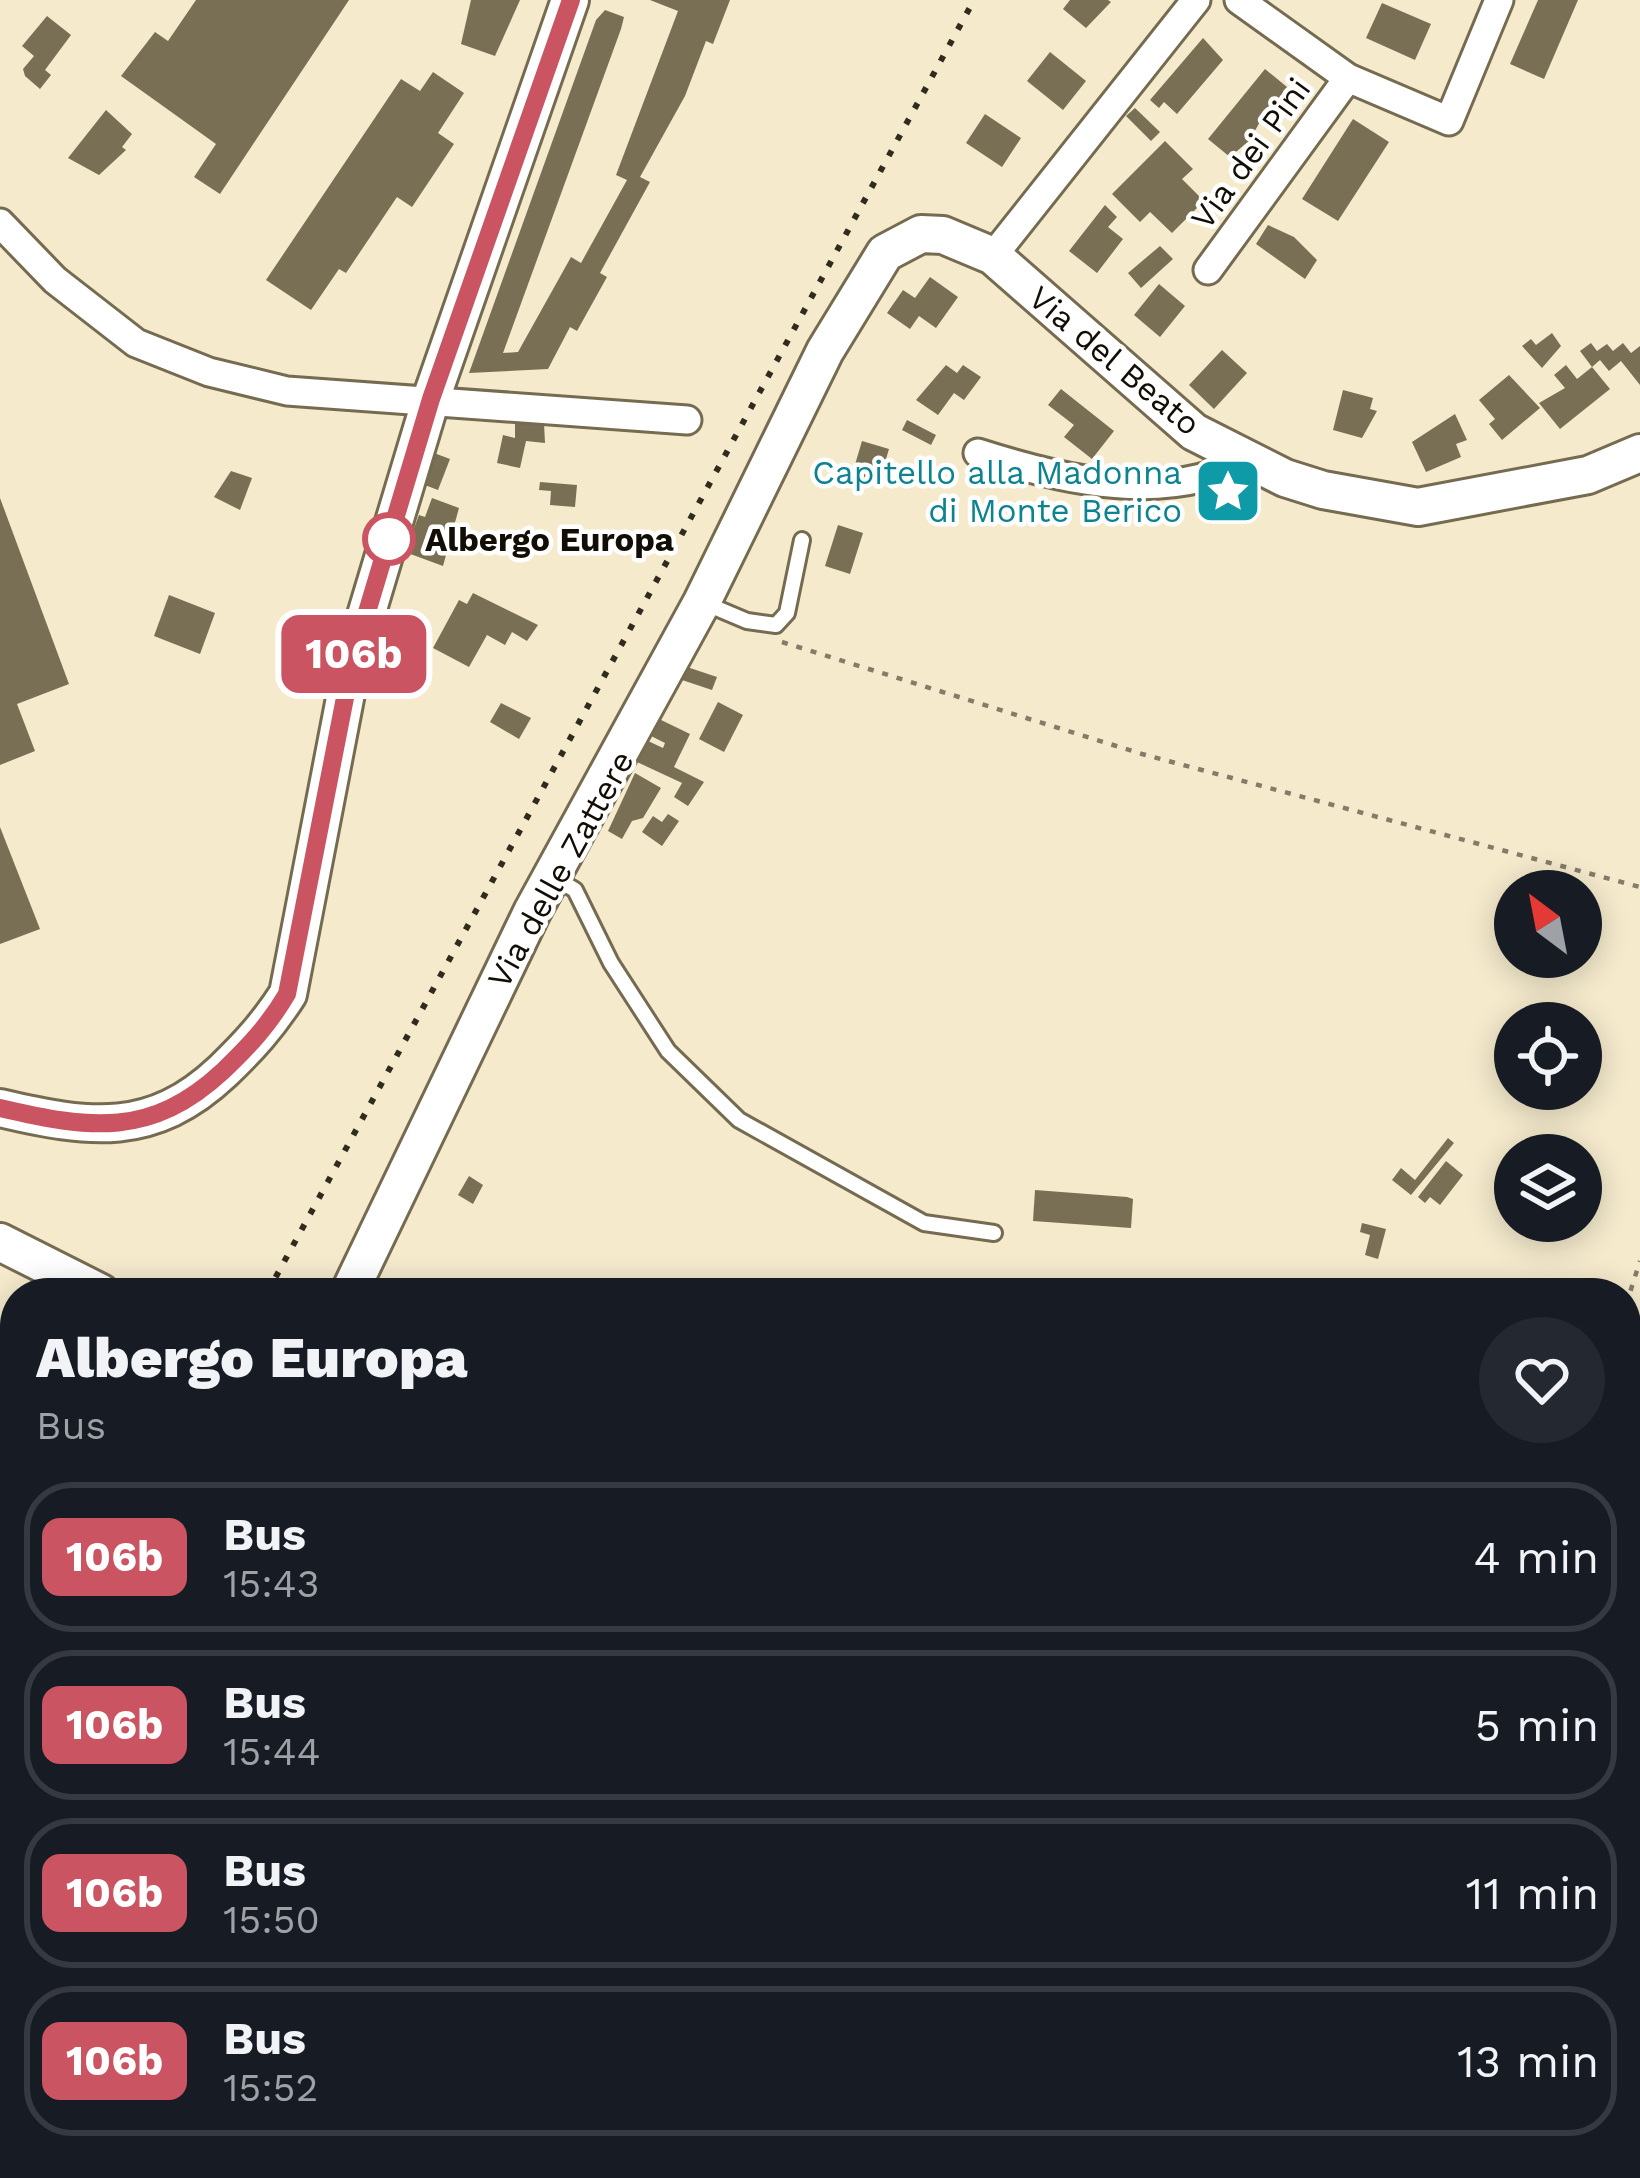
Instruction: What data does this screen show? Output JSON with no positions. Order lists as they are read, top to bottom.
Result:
{
  "streets": {
    "street": ["Via dei Pini", "Via del Beato", "Via delle Zattere"]
  },
  "crossings": [
    ["Via del Beato", "Via delle Zattere"]
  ],
  "places": {
    "place": ["Capitello alla Madonna di Monte Berico"],
    "other": ["Albergo Europa"]
  },
  "lines": ["bus line 106b"],
  "north": "top left",
  "page": {
    "on_map": "106b",
    "heading": ["Albergo Europa", "Bus"],
    "list": [
      {
        "mark": "106b",
        "name": "Bus",
        "note": "15:43",
        "value": "4 min"
      },
      {
        "mark": "106b",
        "name": "Bus",
        "note": "15:44",
        "value": "5 min"
      },
      {
        "mark": "106b",
        "name": "Bus",
        "note": "15:50",
        "value": "11 min"
      },
      {
        "mark": "106b",
        "name": "Bus",
        "note": "15:52",
        "value": "13 min"
      }
    ]
  }
}
